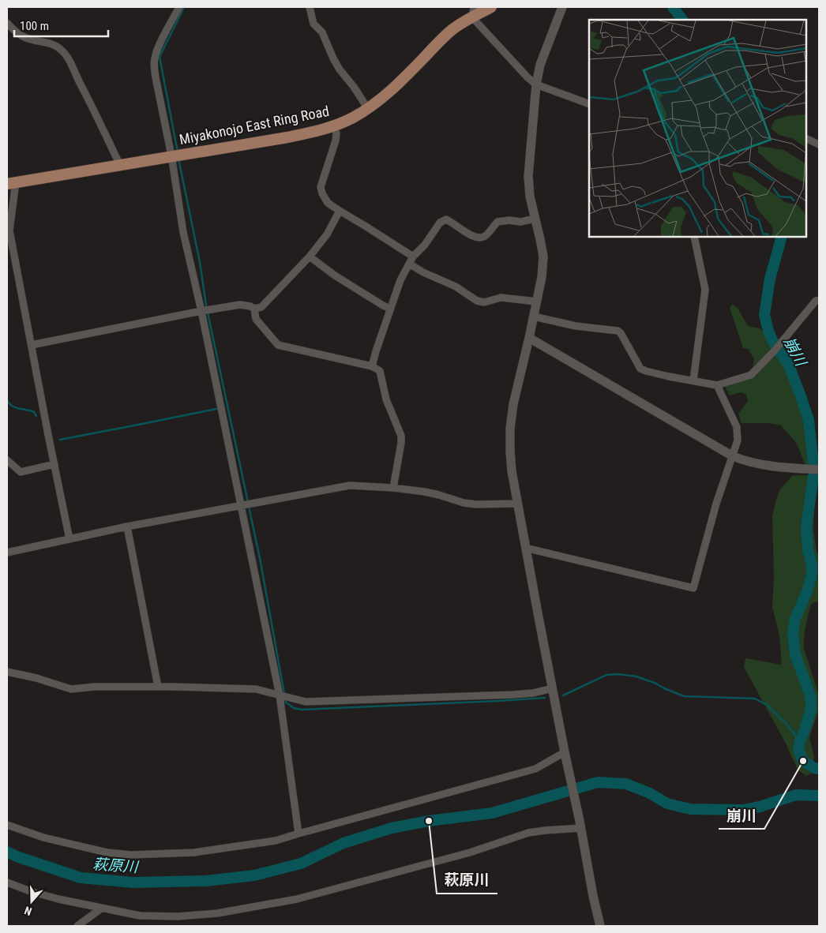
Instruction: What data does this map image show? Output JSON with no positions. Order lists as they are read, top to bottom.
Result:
{
  "streets": {
    "main road": ["Miyakonojo East Ring Road"]
  },
  "water": ["崩川", "萩原川"],
  "places": ["崩川", "萩原川"],
  "scale_bar": "100 m",
  "north": "bottom"
}
